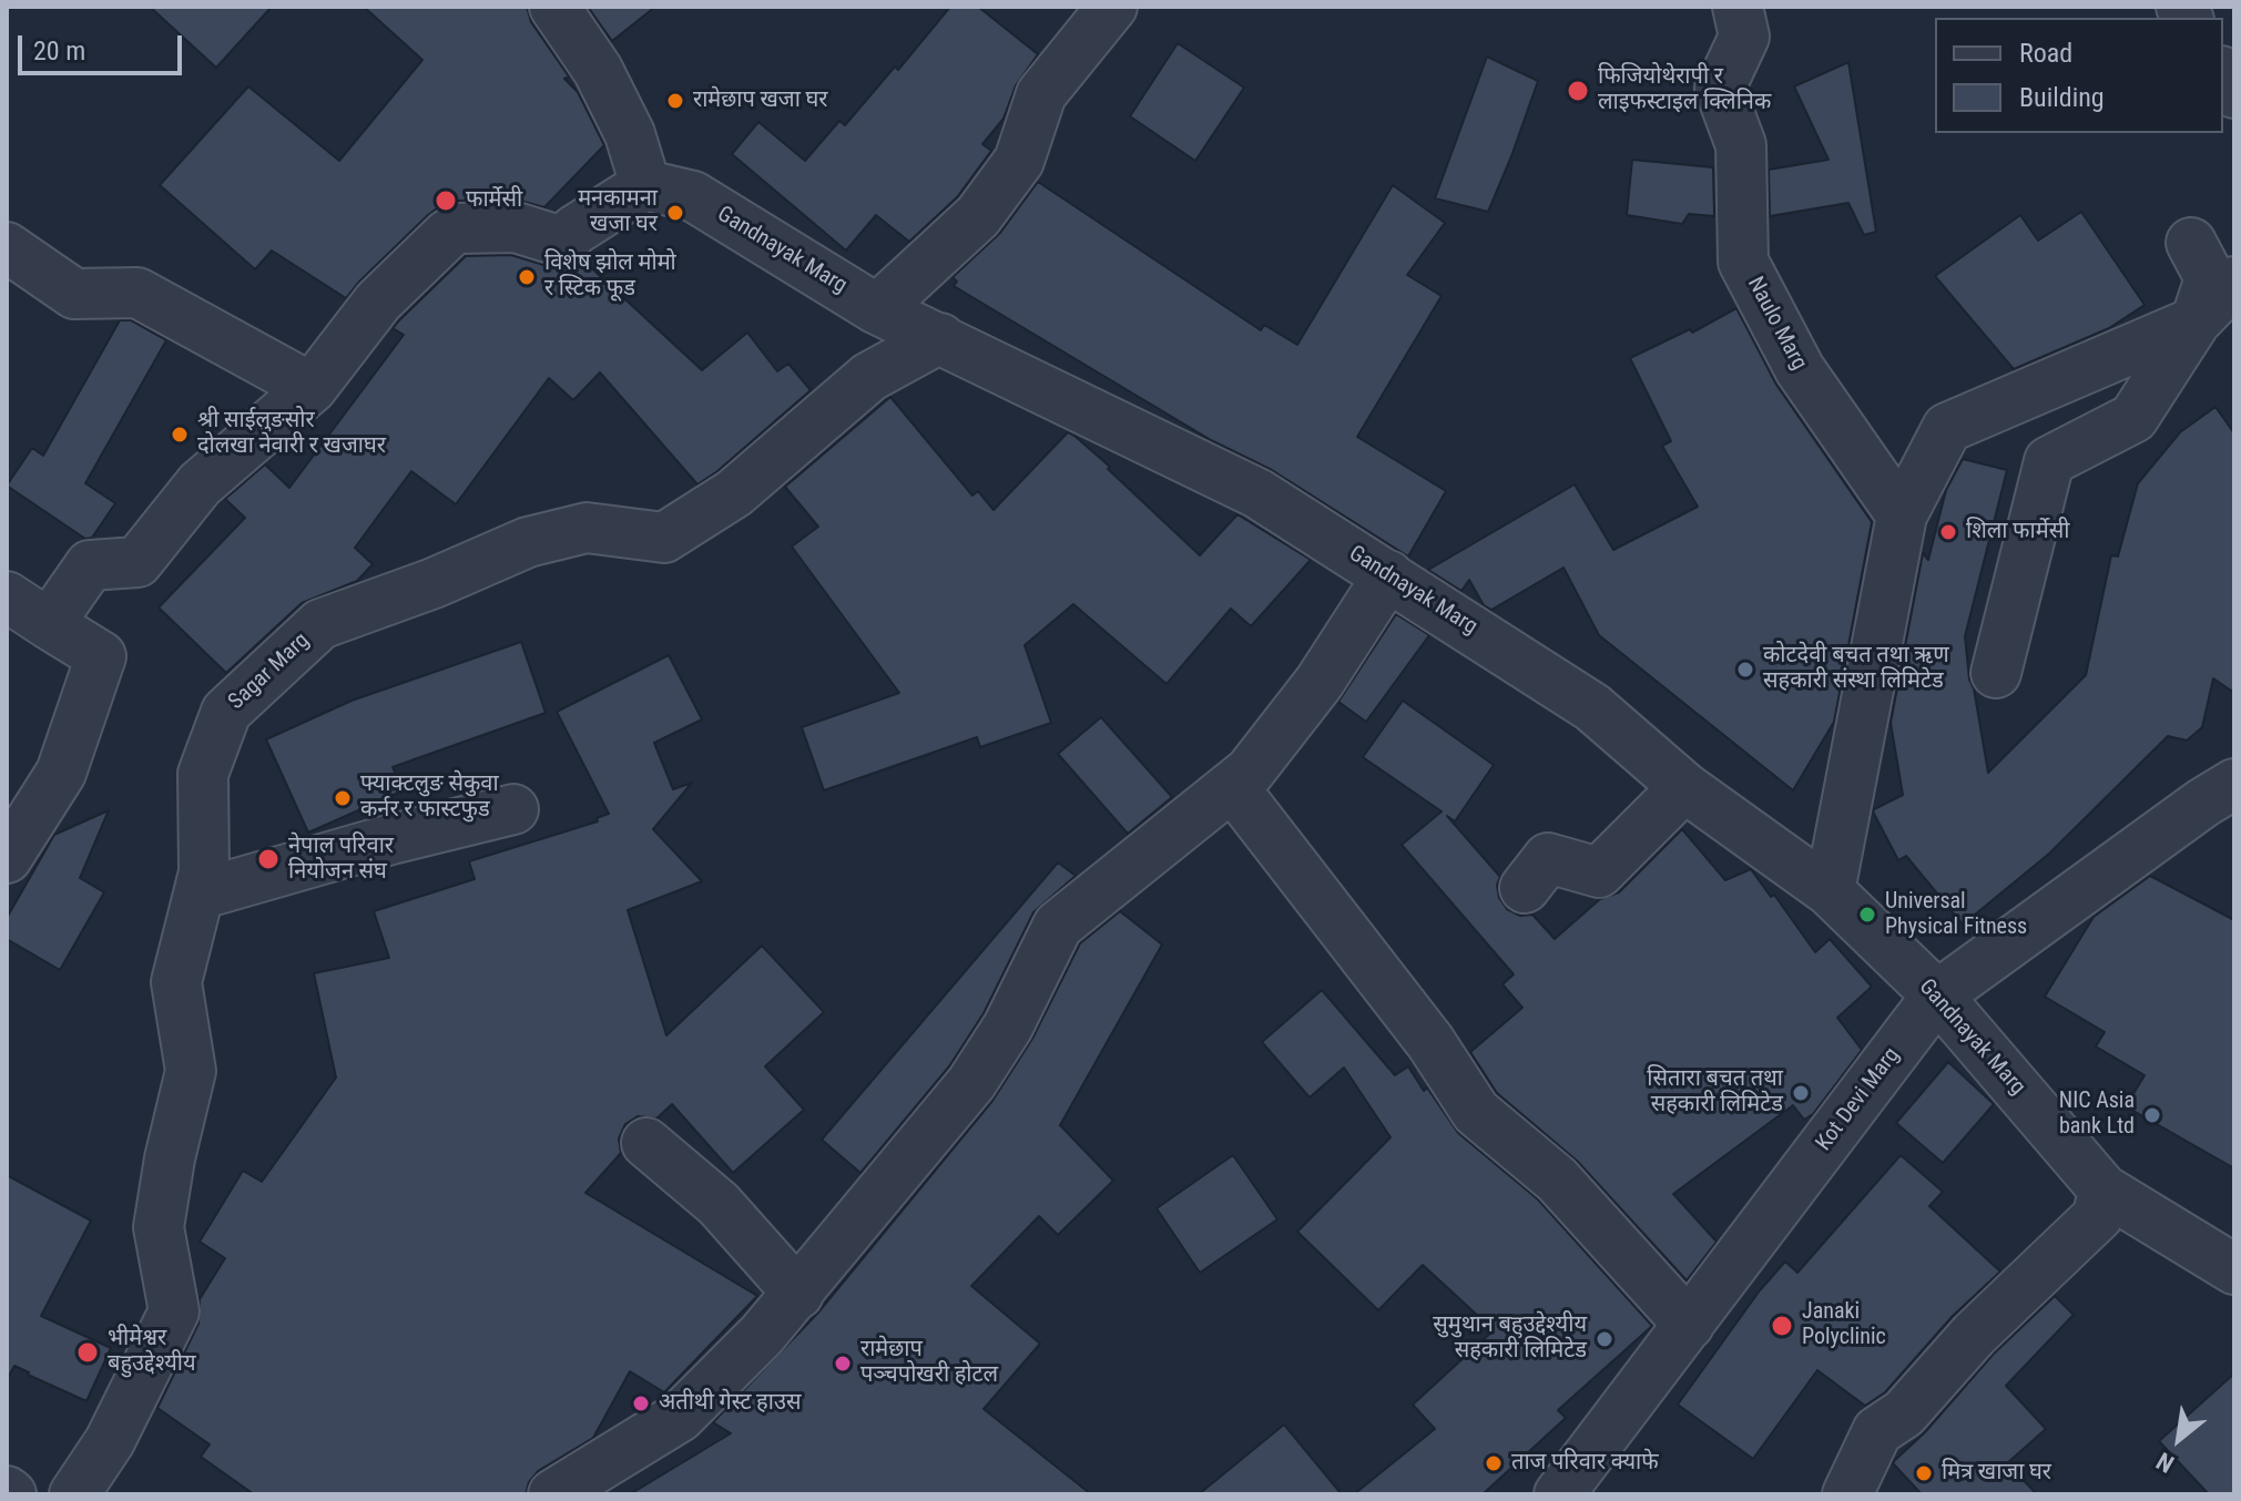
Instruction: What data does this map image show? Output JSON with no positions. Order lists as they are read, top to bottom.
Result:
{
  "streets": {
    "street": [
      "Gandnayak Marg",
      "Naulo Marg",
      "Sagar Marg",
      "Kot Devi Marg"
    ]
  },
  "crossings": [
    ["Gandnayak Marg", "Sagar Marg"],
    ["Gandnayak Marg", "Kot Devi Marg"]
  ],
  "places": [
    "फिजियोथेरापी र लाइफस्टाइल क्लिनिक",
    "रामेछाप खजा घर",
    "फार्मेसी",
    "मनकामना खजा घर",
    "विशेष झोल मोमो र स्टिक फूड",
    "श्री साईलुङसोर दोलखा नेवारी र खजाघर",
    "शिला फार्मेसी",
    "कोटदेवी बचत तथा ऋण सहकारी संस्था लिमिटेड",
    "फ्याक्टलुङ सेकुवा कर्नर र फास्टफुड",
    "नेपाल परिवार नियोजन संघ",
    "Universal Physical Fitness",
    "सितारा बचत तथा सहकारी लिमिटेड",
    "NIC Asia bank Ltd",
    "Janaki Polyclinic",
    "सुमुथान बहुउद्देश्यीय सहकारी लिमिटेड",
    "भीमेश्वर बहुउद्देश्यीय",
    "रामेछाप पञ्चपोखरी होटल",
    "अतीथी गेस्ट हाउस",
    "ताज परिवार क्याफे",
    "मित्र खाजा घर"
  ],
  "legend": ["Road", "Building"],
  "scale_bar": "20 m",
  "north": "bottom left"
}
